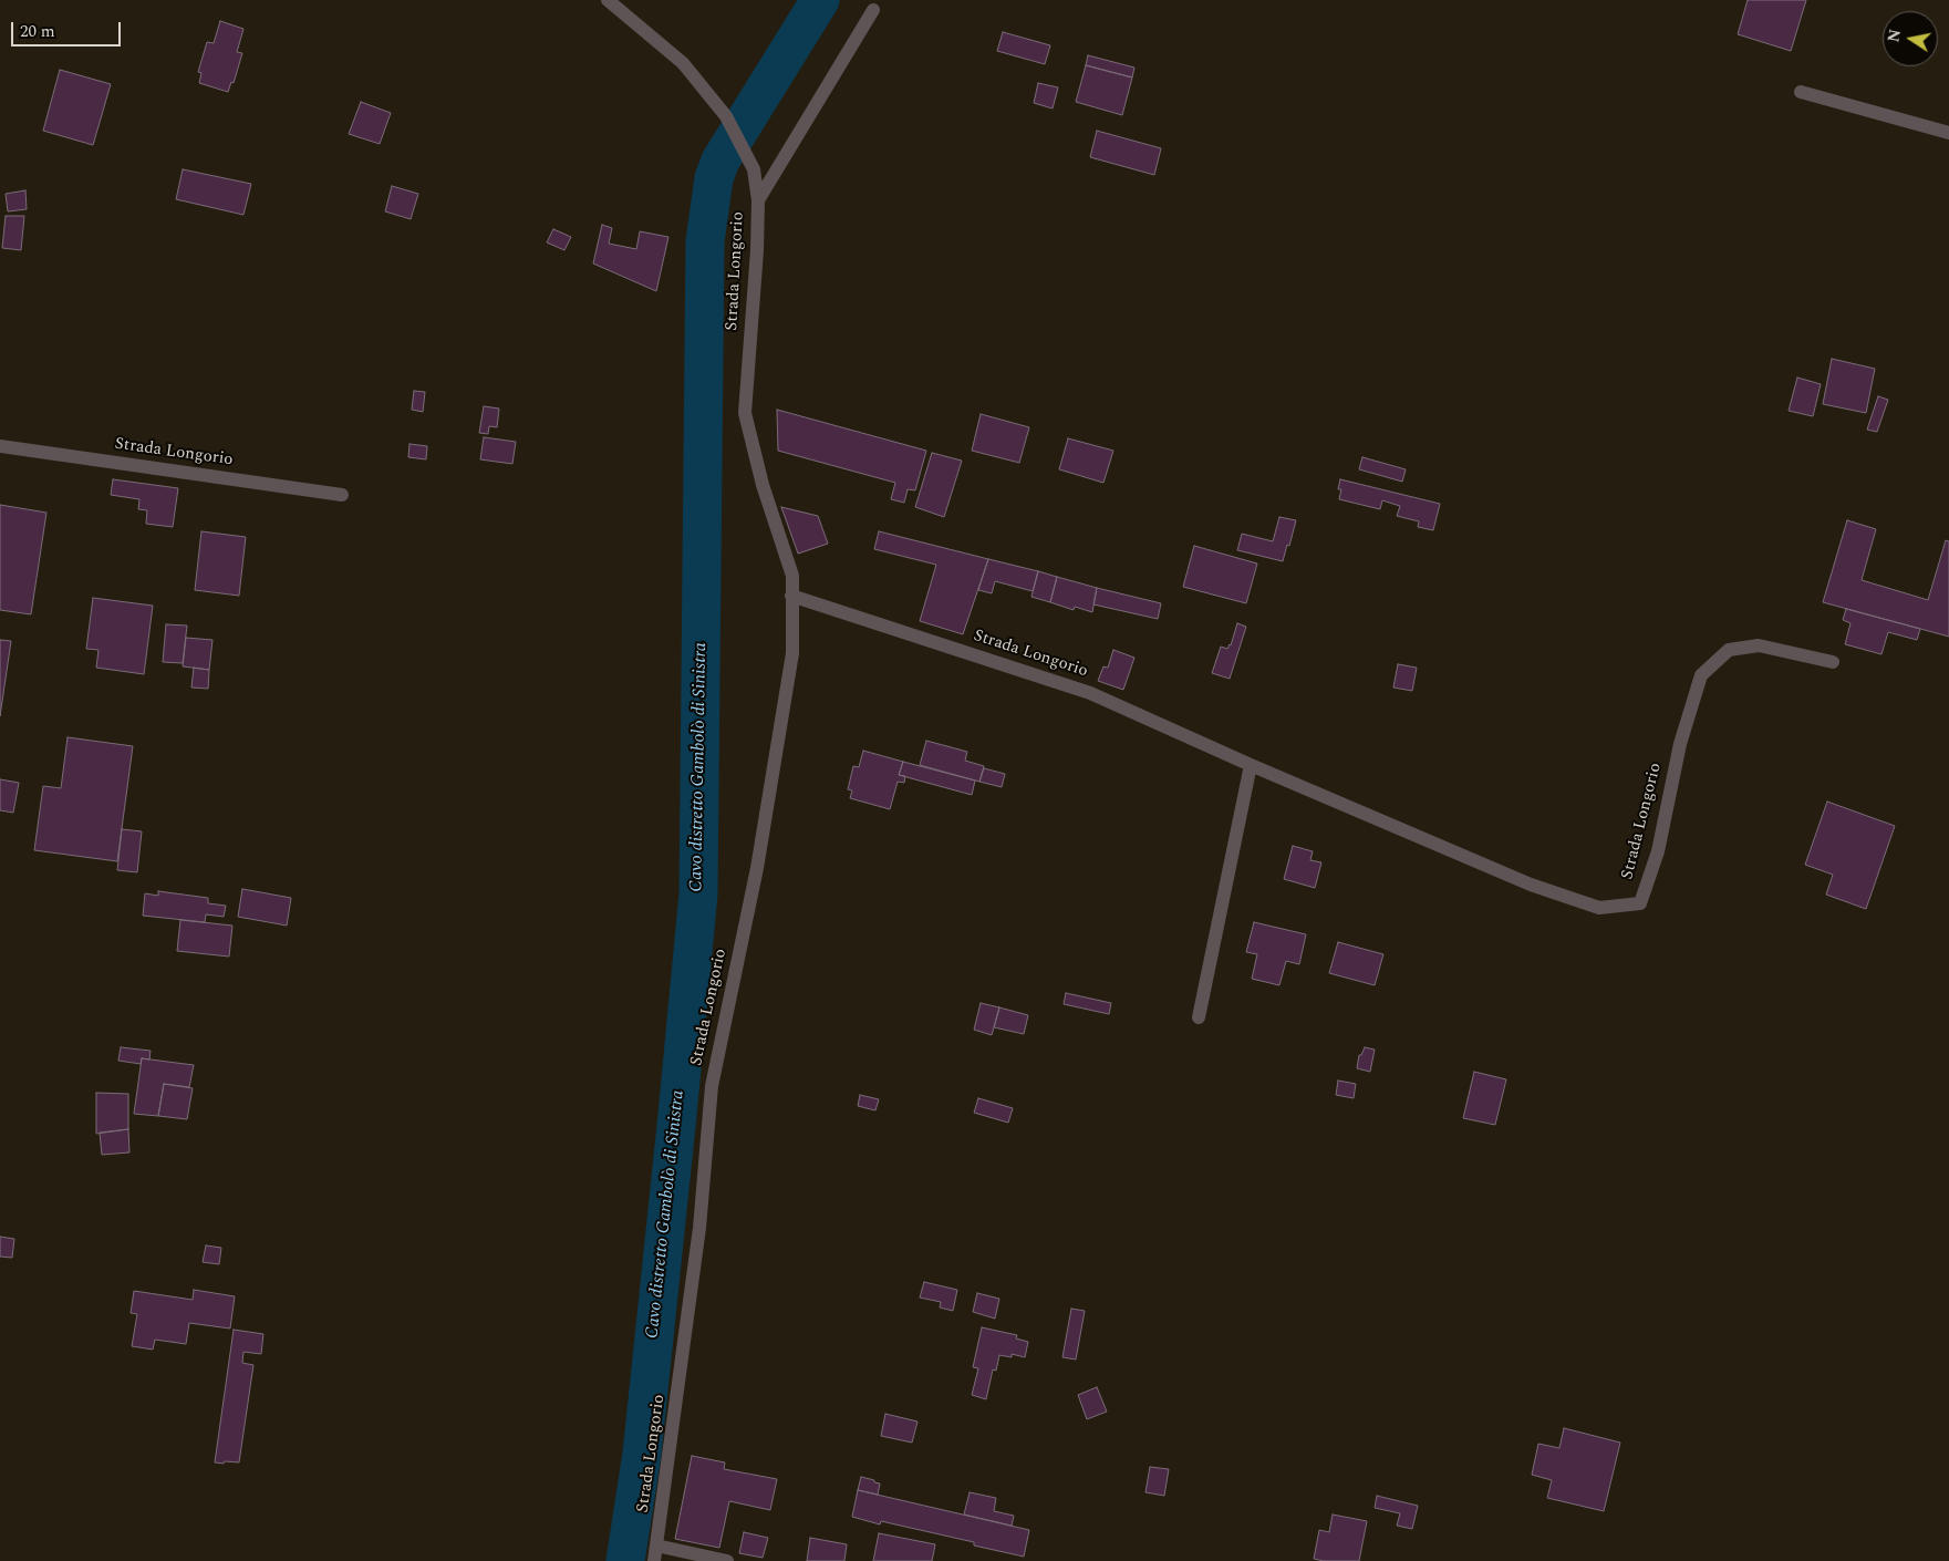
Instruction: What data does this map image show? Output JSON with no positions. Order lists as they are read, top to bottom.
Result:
{
  "streets": {
    "street": ["Strada Longorio"]
  },
  "water": ["Cavo distretto Gambolò di Sinistra"],
  "scale_bar": "20 m",
  "north": "left"
}
